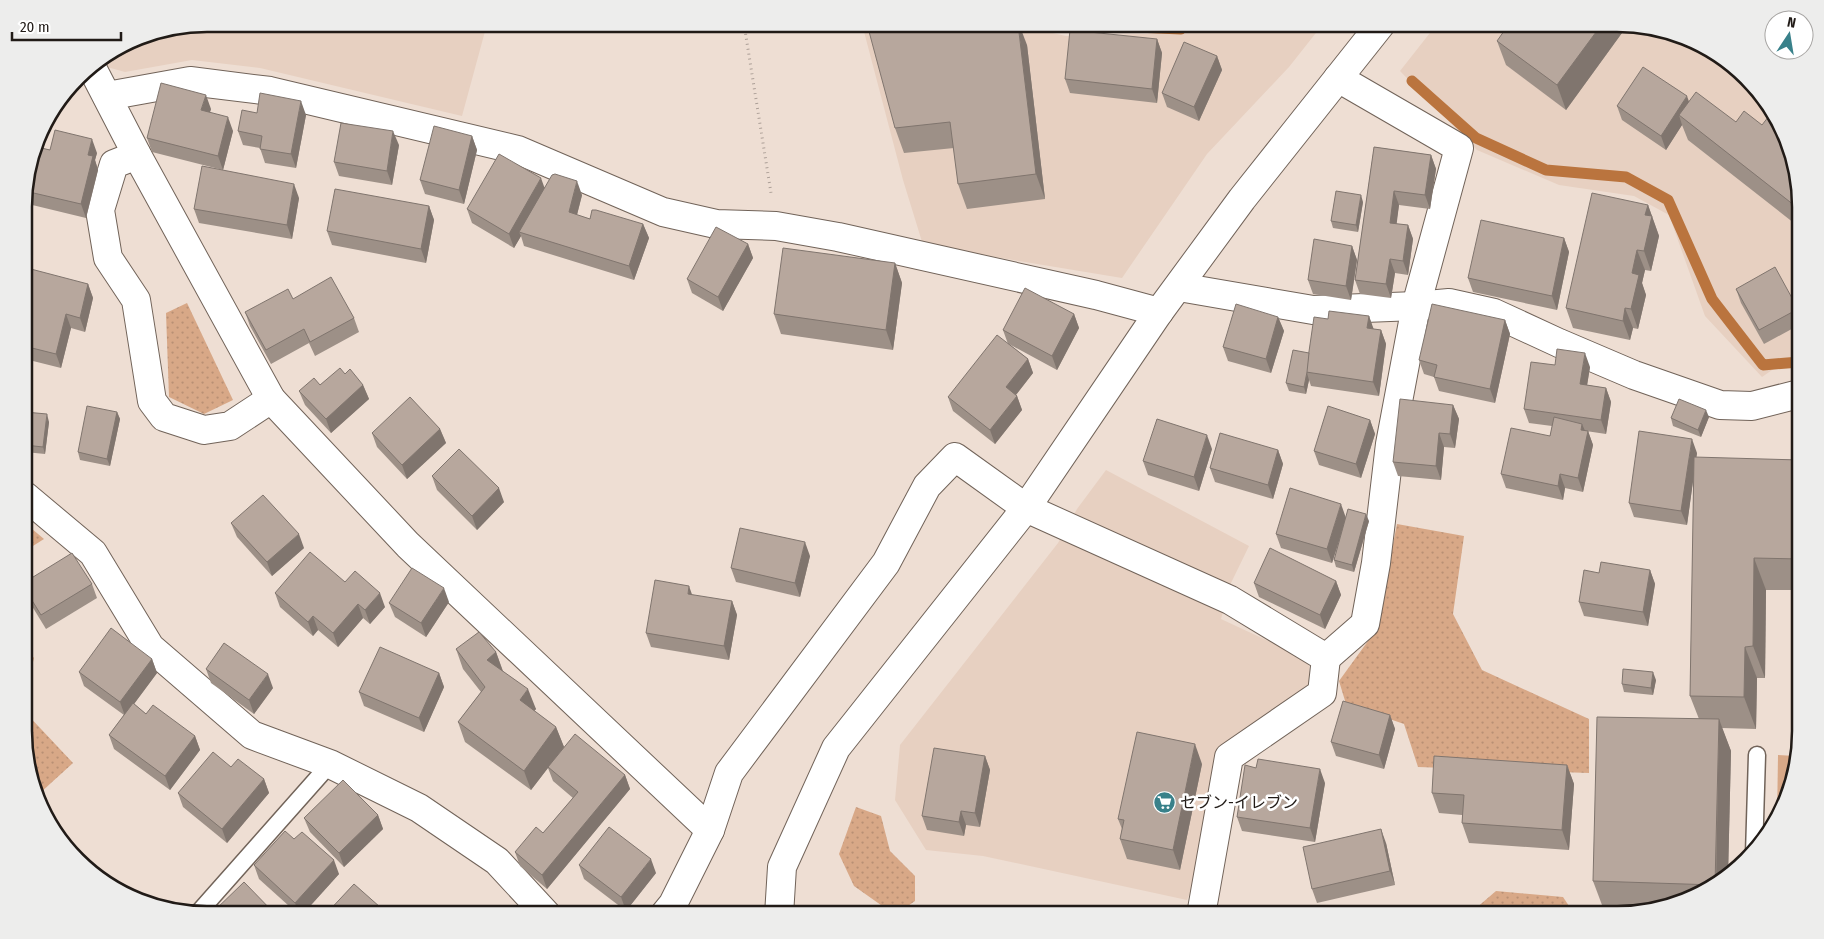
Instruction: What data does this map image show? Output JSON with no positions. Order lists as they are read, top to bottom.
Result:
{
  "places": {
    "supermarket": ["セブン-イレブン"]
  },
  "scale_bar": "20 m",
  "north": "top"
}
